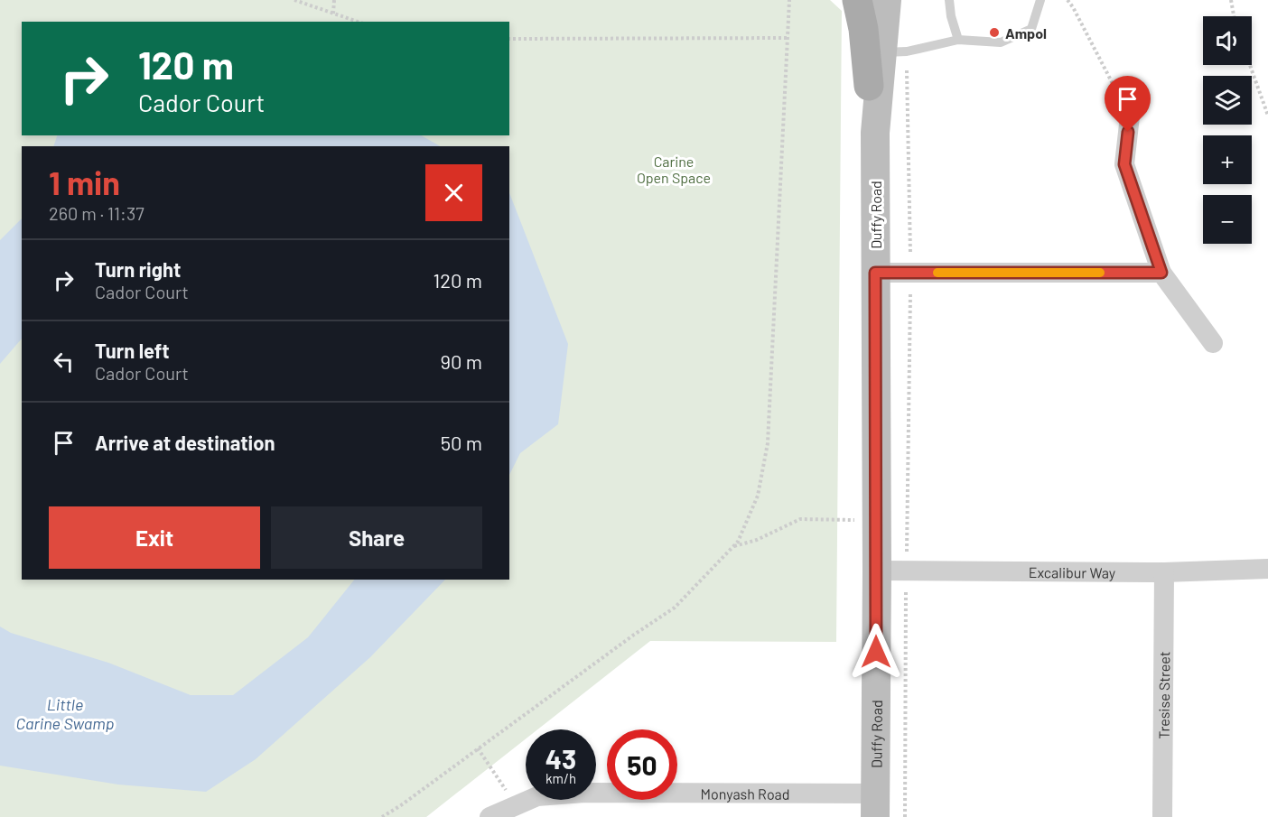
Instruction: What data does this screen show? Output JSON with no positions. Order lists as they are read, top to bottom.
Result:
{
  "streets": {
    "main road": ["Duffy Road"],
    "street": ["Excalibur Way", "Tresise Street", "Monyash Road"]
  },
  "crossings": [
    ["Duffy Road", "Excalibur Way"],
    ["Duffy Road", "Monyash Road"],
    ["Excalibur Way", "Tresise Street"]
  ],
  "water": ["Little Carine Swamp"],
  "parks": ["Carine Open Space"],
  "places": ["Ampol"],
  "page": {
    "map_buttons": ["+", "−"],
    "turn": ["120 m", "Cador Court"],
    "heading": ["1 min", "260 m · 11:37"],
    "list": [
      {
        "name": "Turn right",
        "note": "Cador Court",
        "value": "120 m"
      },
      {
        "name": "Turn left",
        "note": "Cador Court",
        "value": "90 m"
      },
      {
        "name": "Arrive at destination",
        "value": "50 m"
      }
    ],
    "buttons": ["Exit", "Share"],
    "speed": "43 km/h",
    "limit": "50"
  }
}
